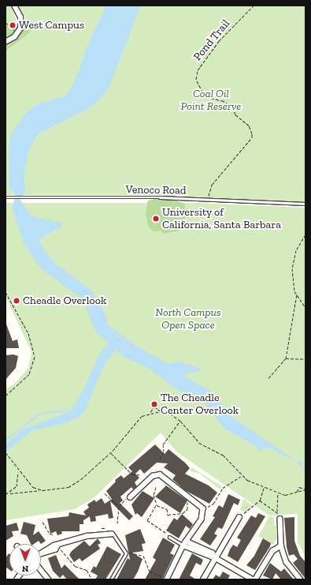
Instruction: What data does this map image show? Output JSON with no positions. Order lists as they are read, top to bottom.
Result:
{
  "streets": {
    "lane": ["Venoco Road"],
    "path": ["Pond Trail"]
  },
  "crossings": [
    ["Pond Trail", "Venoco Road"]
  ],
  "parks": ["Coal Oil Point Reserve", "North Campus Open Space"],
  "places": [
    "West Campus",
    "University of California, Santa Barbara",
    "Cheadle Overlook",
    "The Cheadle Center Overlook"
  ],
  "north": "bottom"
}
